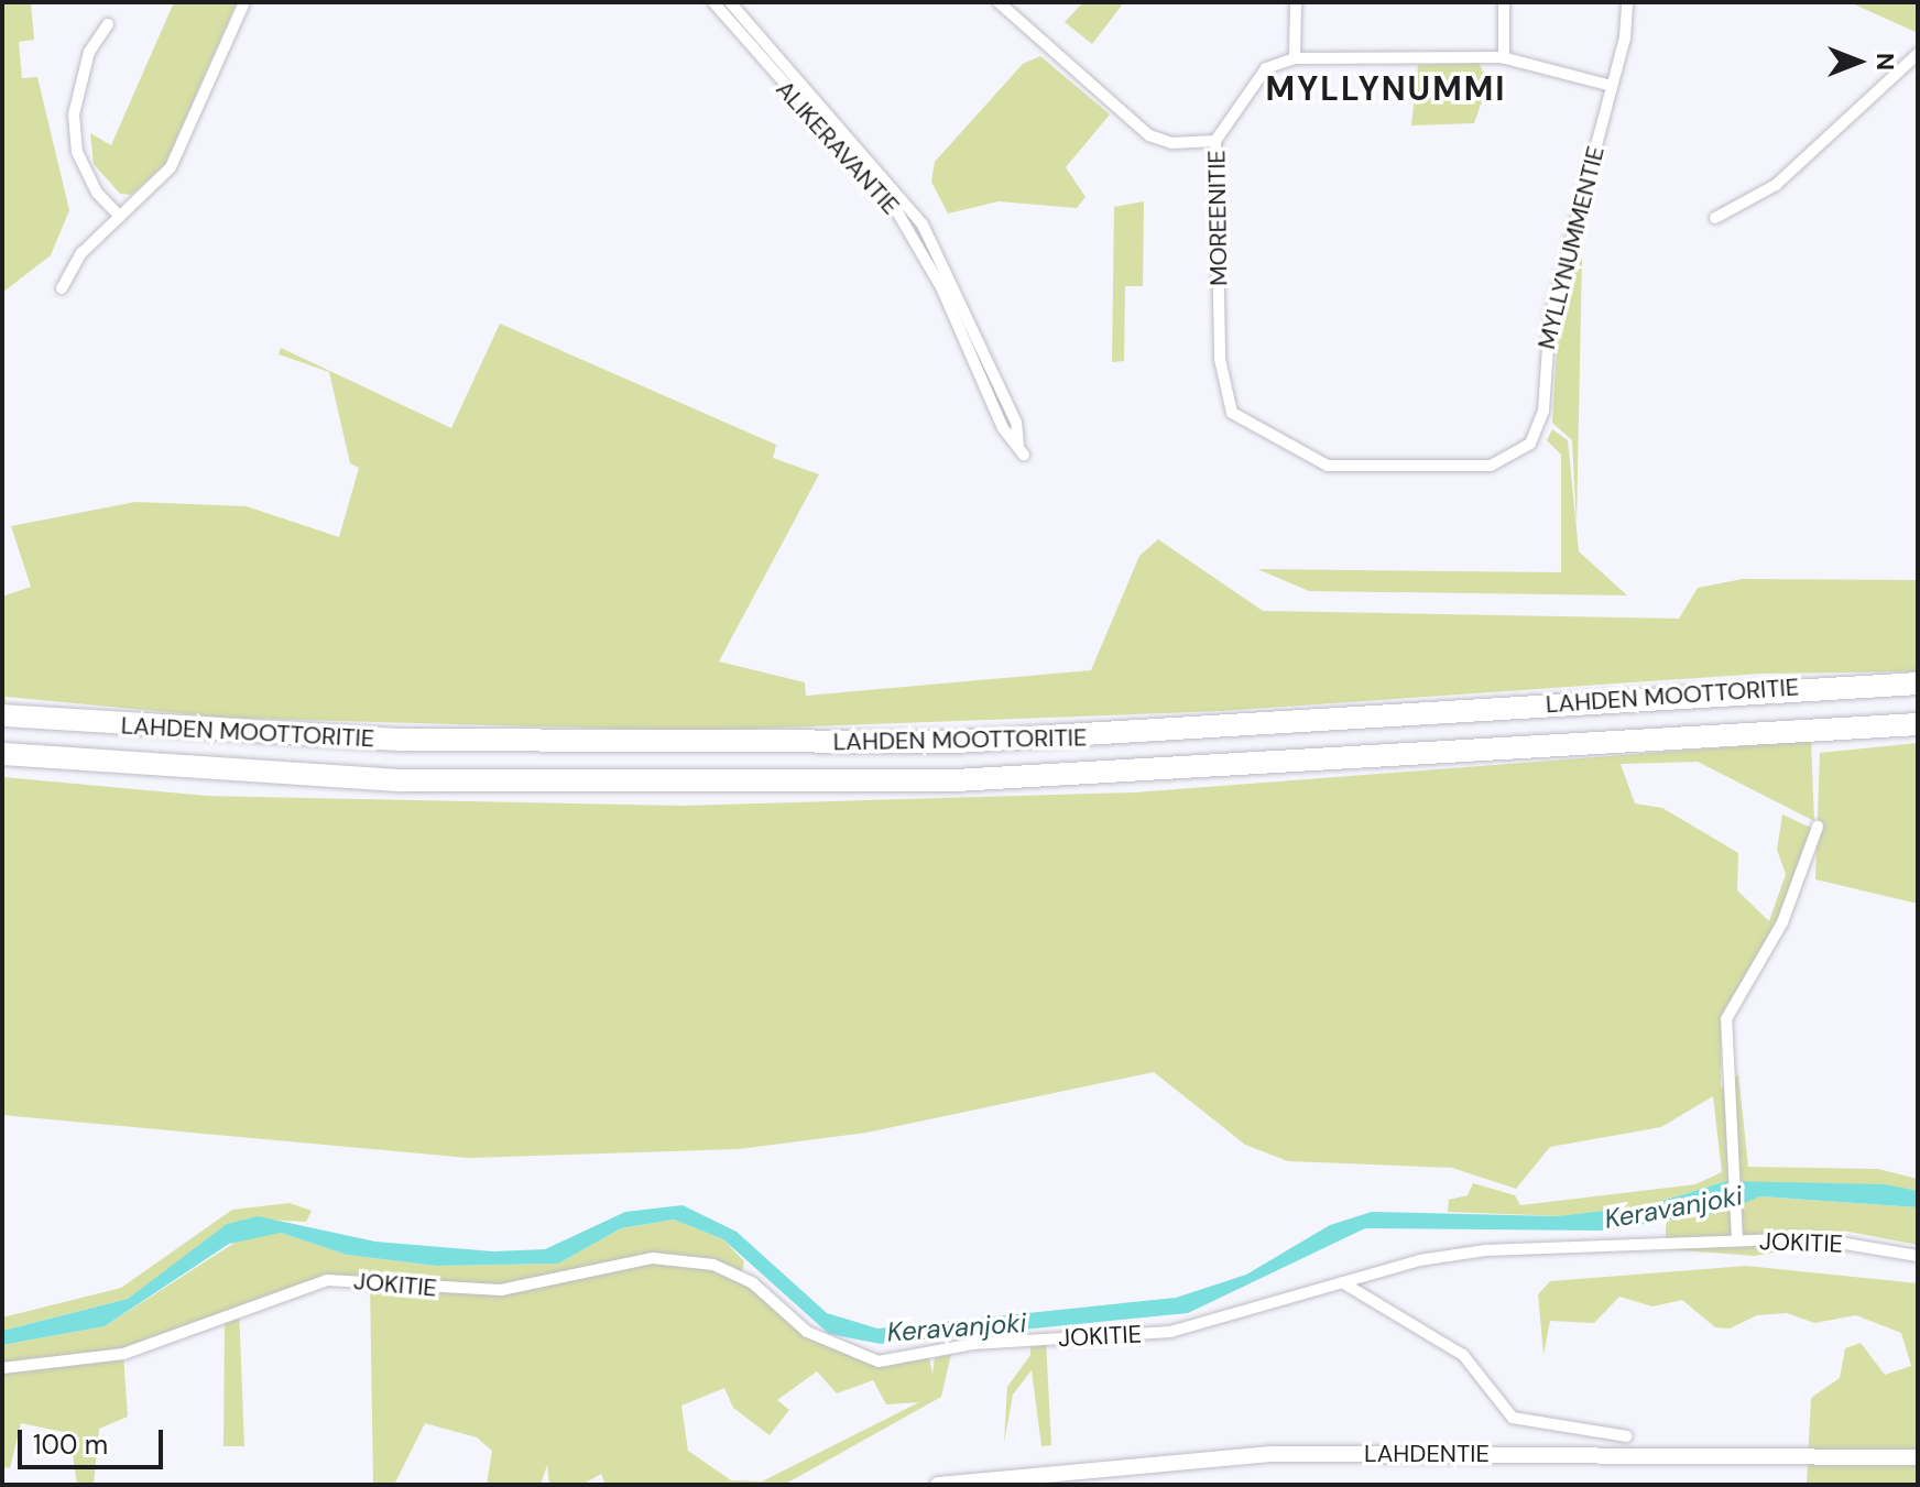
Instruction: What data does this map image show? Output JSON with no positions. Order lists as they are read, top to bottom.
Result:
{
  "streets": {
    "highway": ["LAHDEN MOOTTORITIE"],
    "main road": ["LAHDENTIE"],
    "street": [
      "ALIKERAVANTIE",
      "MOREENITIE",
      "MYLLYNUMMENTIE",
      "JOKITIE"
    ]
  },
  "crossings": [
    ["MOREENITIE", "MYLLYNUMMENTIE"]
  ],
  "districts": ["MYLLYNUMMI"],
  "water": ["Keravanjoki"],
  "scale_bar": "100 m",
  "north": "right"
}
